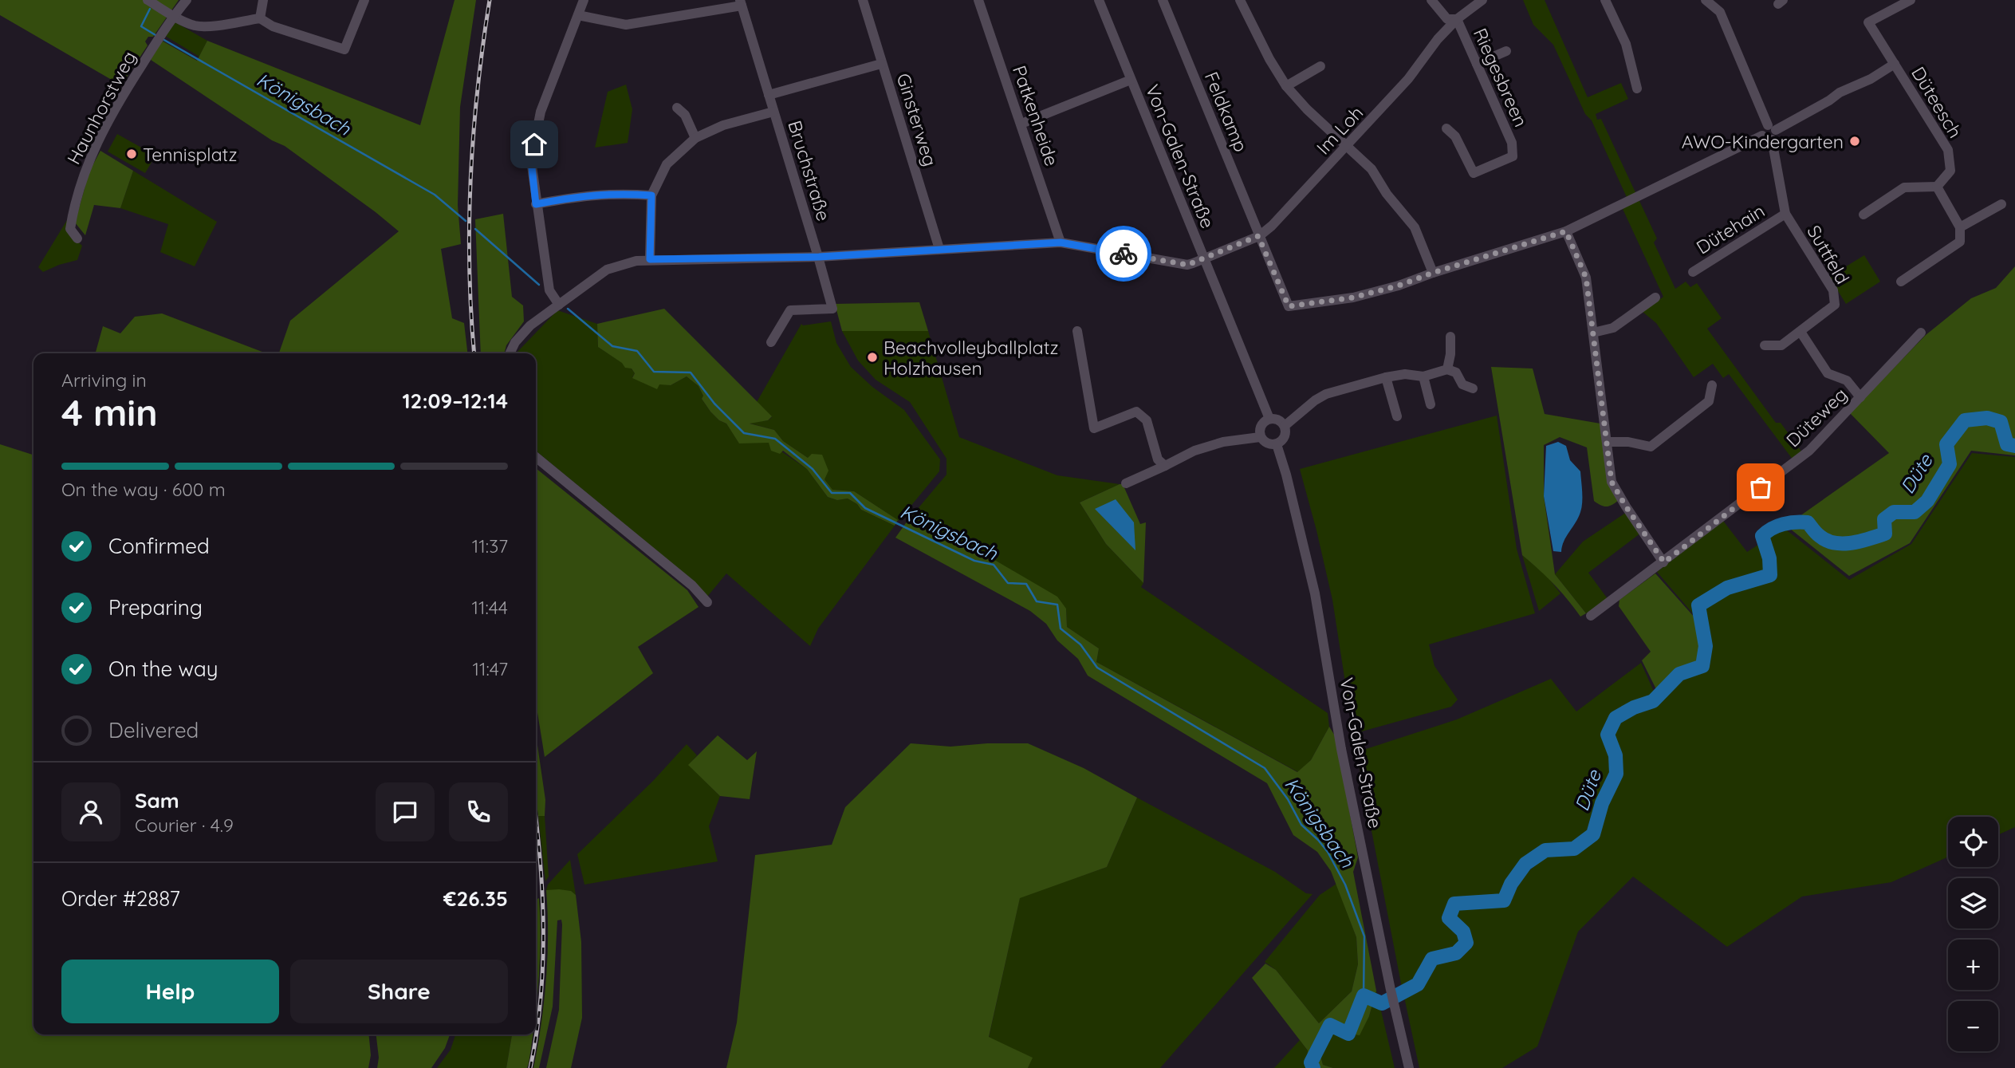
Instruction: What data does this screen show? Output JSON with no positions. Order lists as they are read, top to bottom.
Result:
{
  "streets": {
    "street": [
      "Riegesbreen",
      "Düteesch",
      "Haunhorstweg",
      "Feldkamp",
      "Patkenheide",
      "Ginsterweg",
      "Im Loh",
      "Von-Galen-Straße",
      "Bruchstraße",
      "Dütehain",
      "Suttfeld",
      "Düteweg"
    ]
  },
  "crossings": [
    ["Riegesbreen", "Im Loh"],
    ["Feldkamp", "Im Loh"],
    ["Patkenheide", "Im Loh"],
    ["Ginsterweg", "Im Loh"],
    ["Im Loh", "Von-Galen-Straße"],
    ["Im Loh", "Bruchstraße"],
    ["Dütehain", "Suttfeld"]
  ],
  "water": ["Königsbach", "Düte"],
  "places": ["AWO-Kindergarten", "Tennisplatz", "Beachvolleyballplatz Holzhausen"],
  "page": {
    "heading": ["4 min", "Arriving in", "12:09–12:14"],
    "panel": [
      "Sam",
      "Courier · 4.9",
      "Order #2887",
      "€26.35"
    ],
    "bar": "On the way · 600 m",
    "list": [
      ["Confirmed", "11:37"],
      ["Preparing", "11:44"],
      ["On the way", "11:47"],
      "Delivered"
    ],
    "map_buttons": ["+", "−"],
    "buttons": ["Help", "Share"]
  }
}
